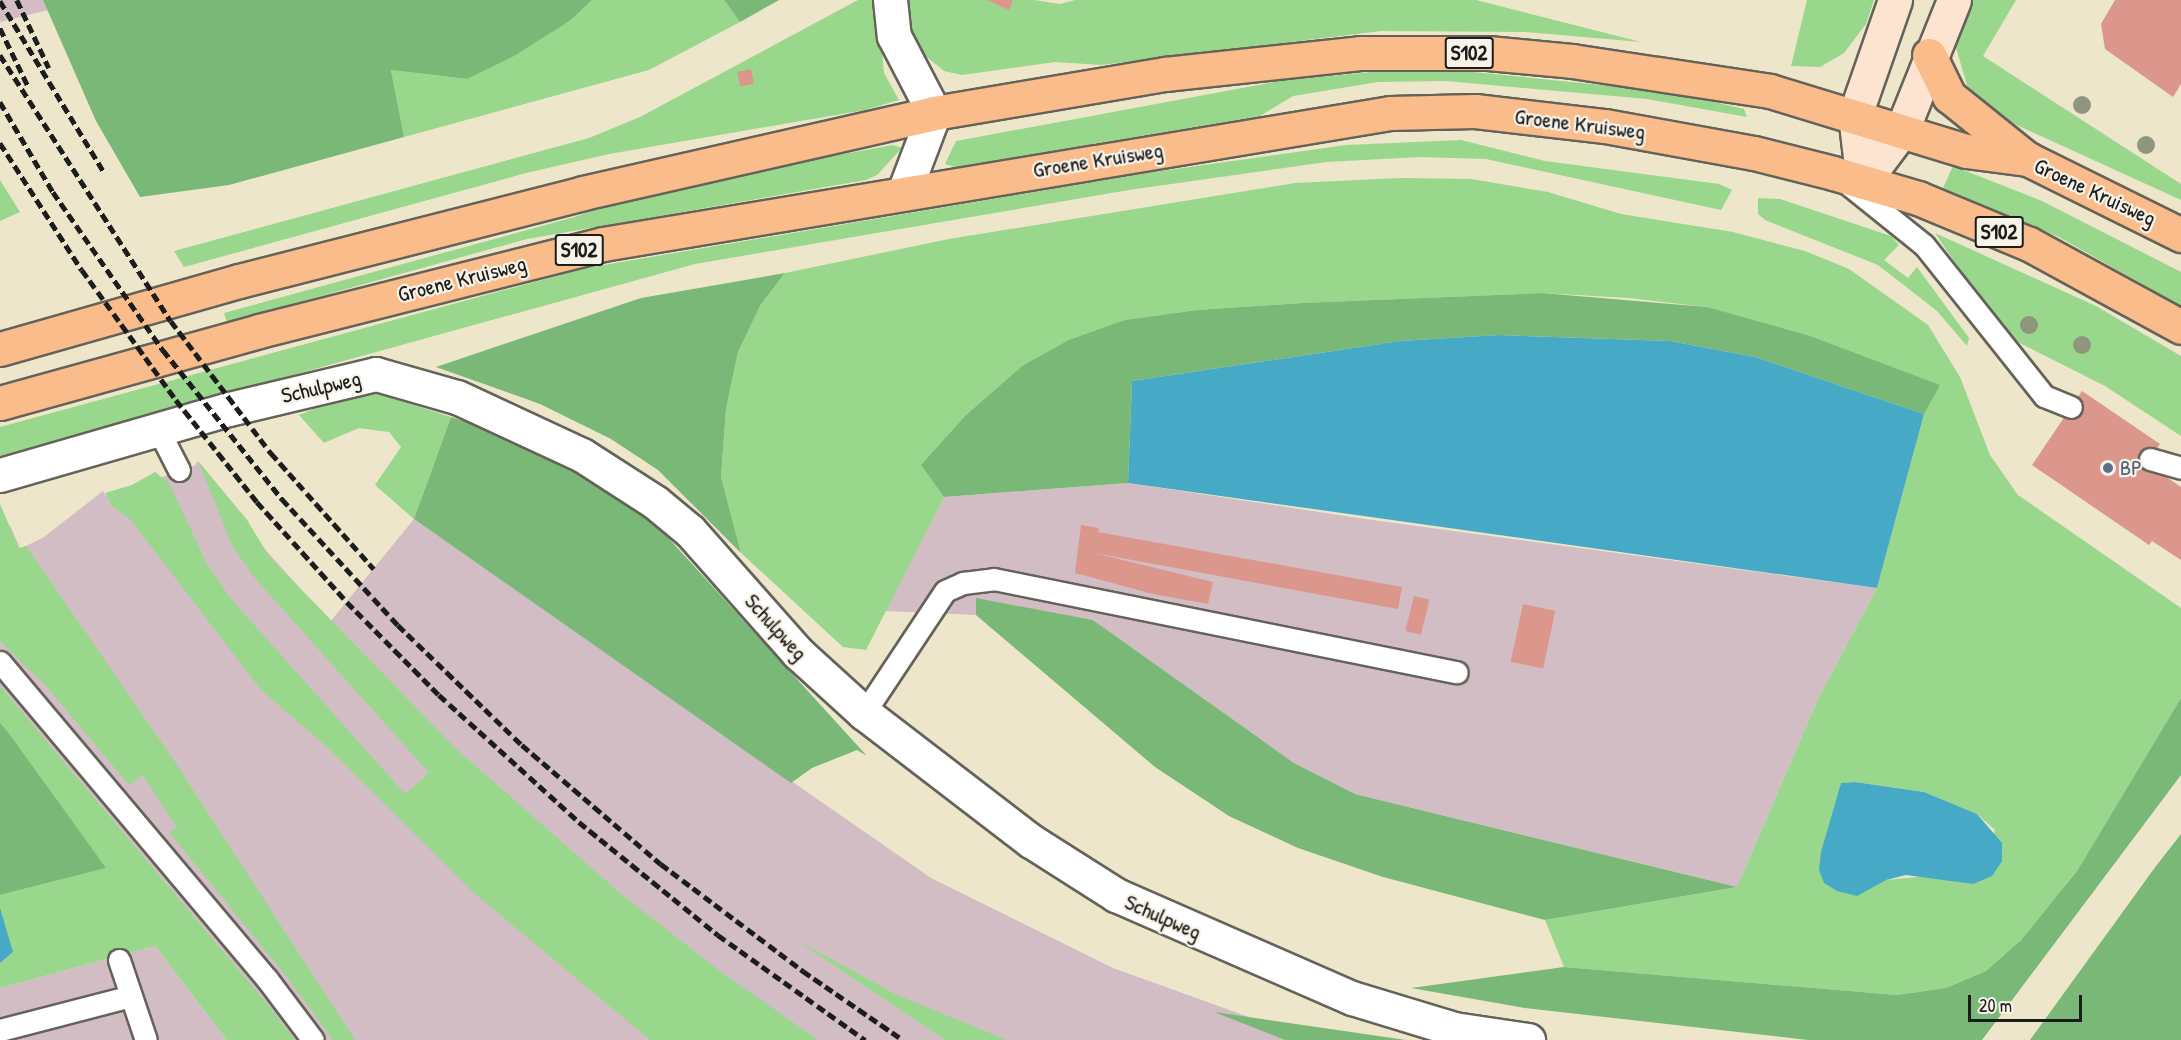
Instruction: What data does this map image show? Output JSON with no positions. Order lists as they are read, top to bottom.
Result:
{
  "streets": {
    "main road": ["S102", "Groene Kruisweg"],
    "street": ["Schulpweg"]
  },
  "places": ["BP"],
  "scale_bar": "20 m"
}
